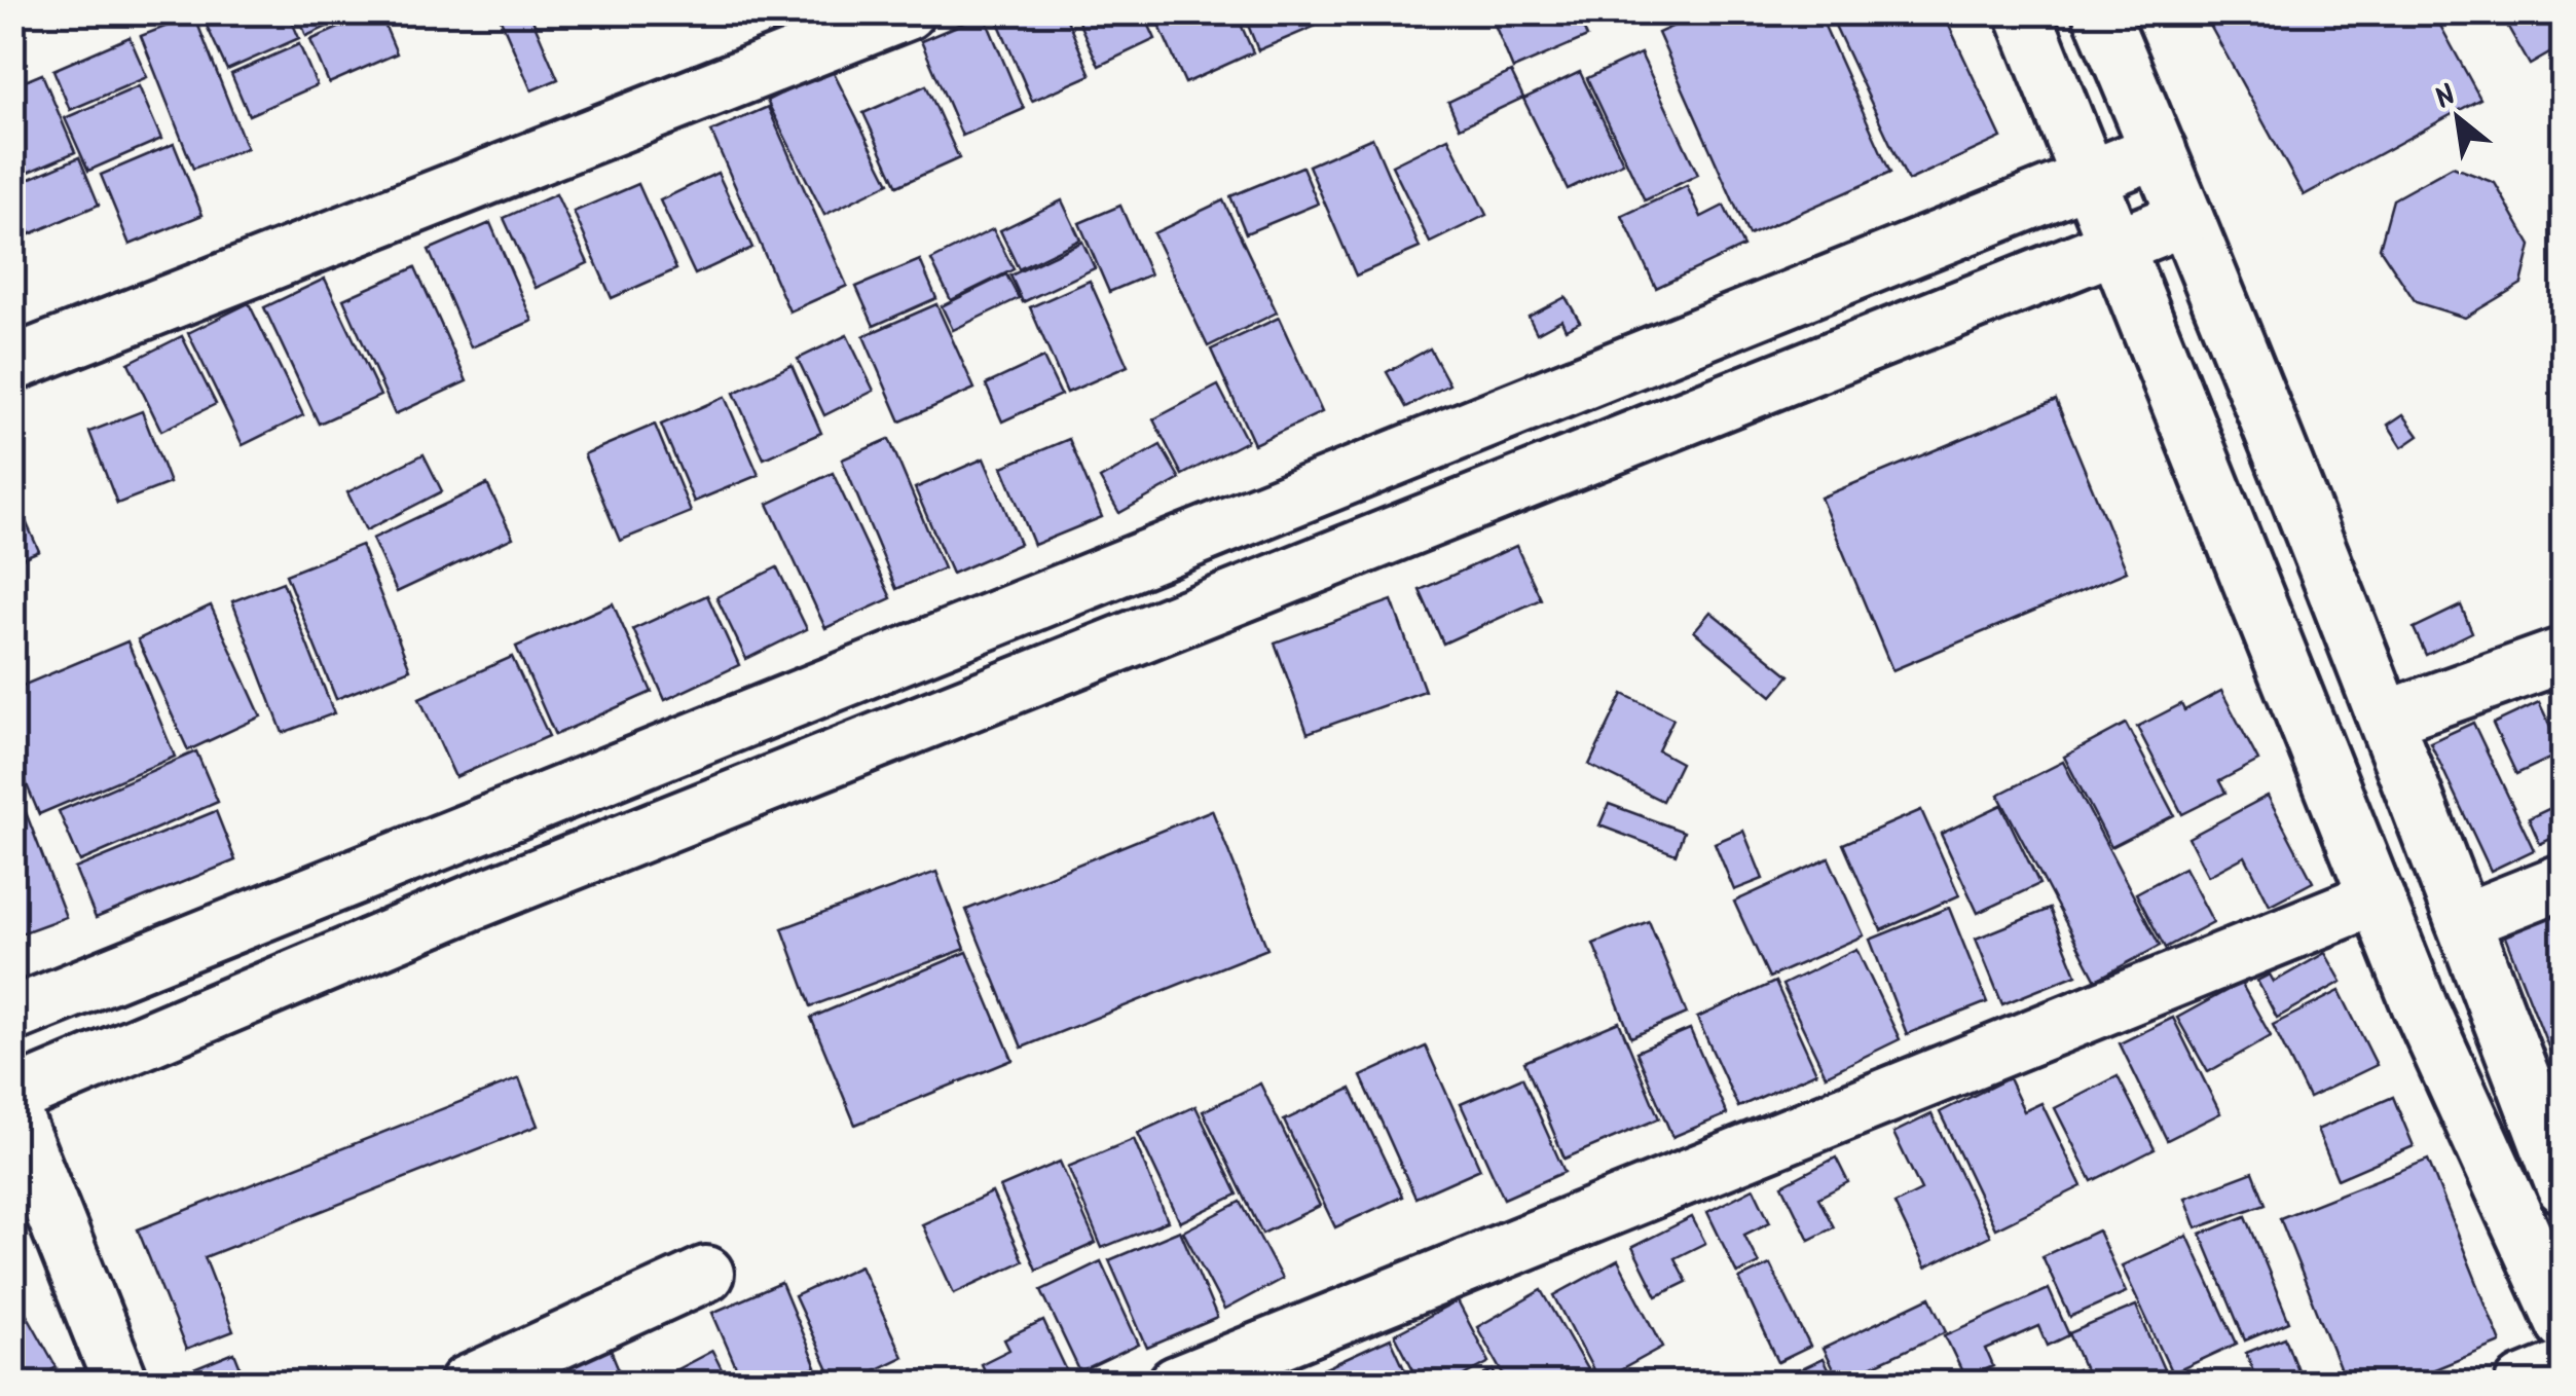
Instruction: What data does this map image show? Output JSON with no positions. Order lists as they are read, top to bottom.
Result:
{
  "north": "top left"
}
